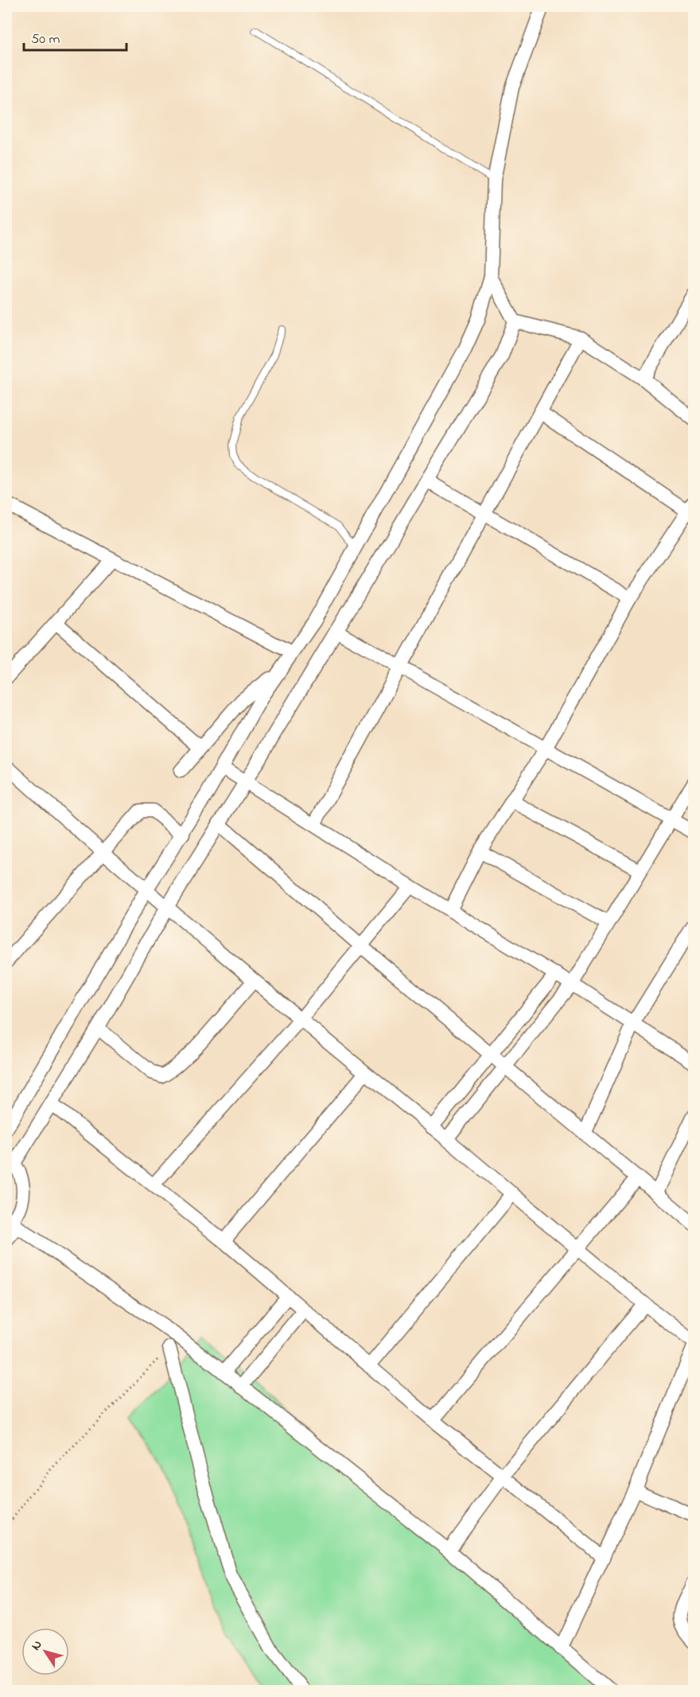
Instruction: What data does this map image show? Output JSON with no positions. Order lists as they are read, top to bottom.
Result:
{
  "scale_bar": "50 m",
  "north": "top left"
}
